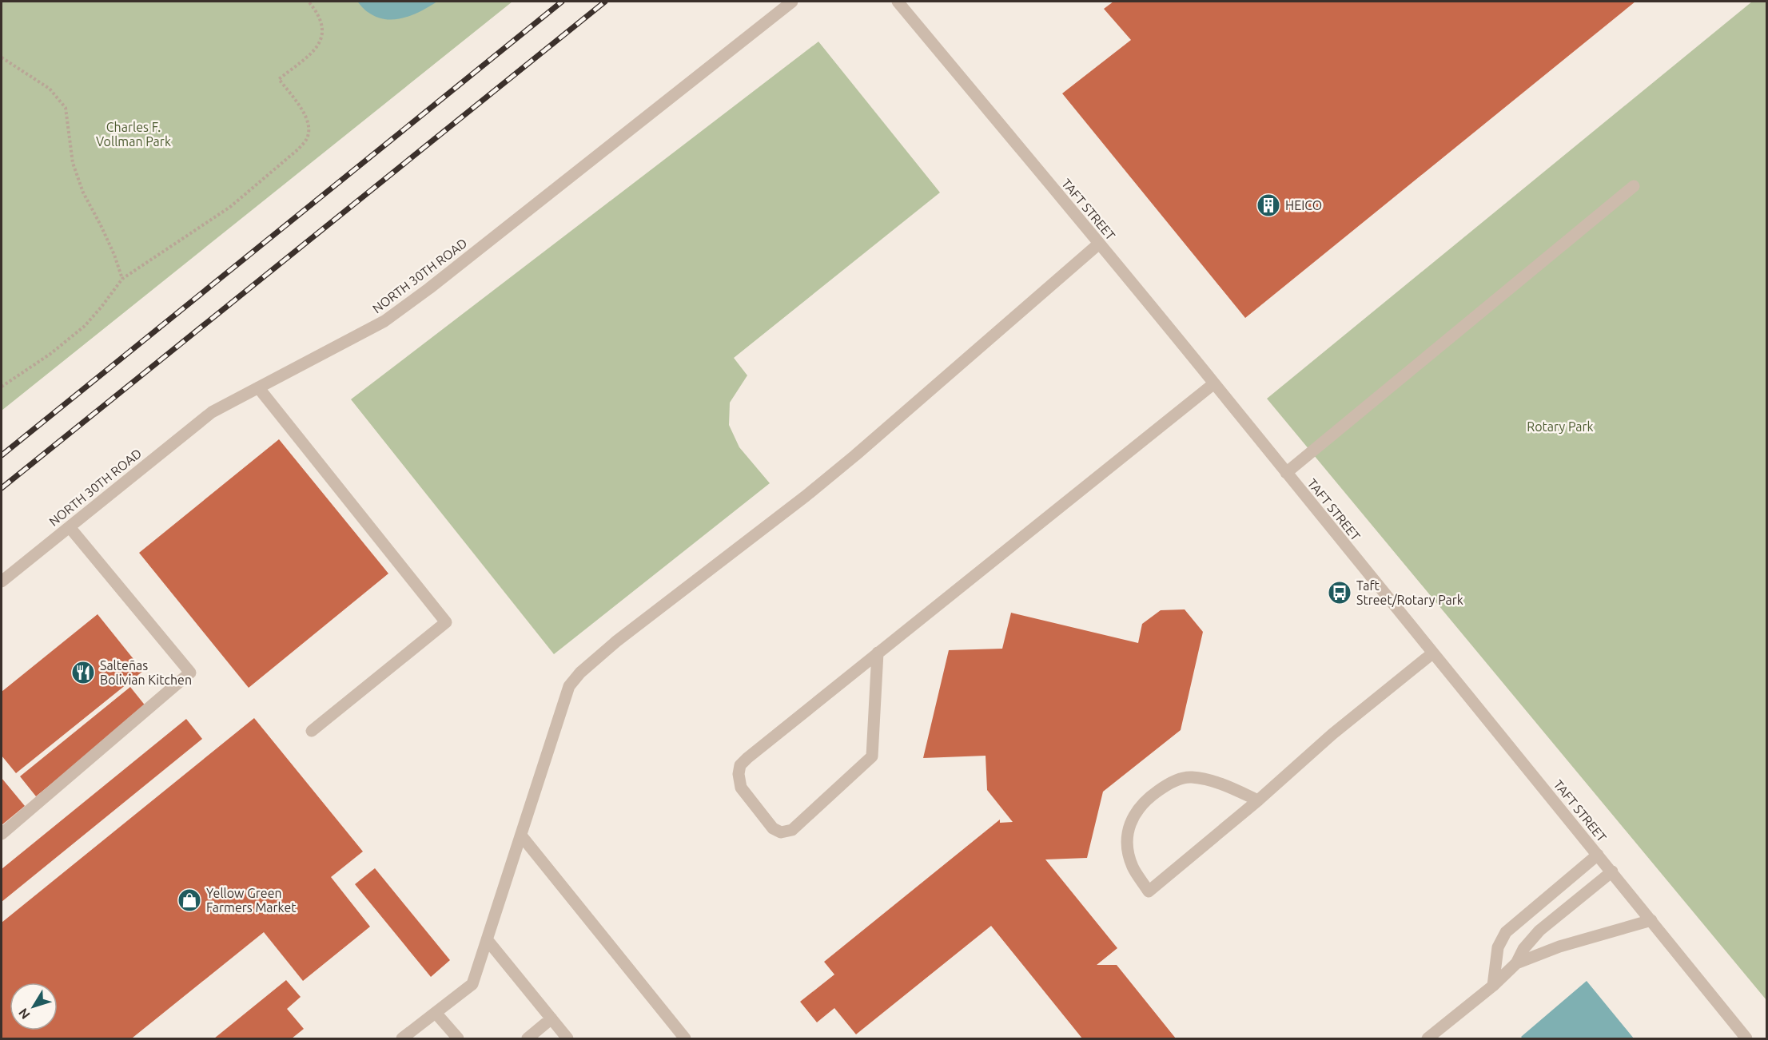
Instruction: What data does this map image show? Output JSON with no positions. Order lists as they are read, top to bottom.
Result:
{
  "streets": {
    "street": ["TAFT STREET", "NORTH 30TH ROAD"]
  },
  "parks": ["Charles F. Vollman Park", "Rotary Park"],
  "places": {
    "building": ["HEICO"],
    "bus stop": ["Taft Street/Rotary Park"],
    "restaurant": ["Salteñas Bolivian Kitchen"],
    "shop": ["Yellow Green Farmers Market"]
  },
  "north": "bottom left"
}
